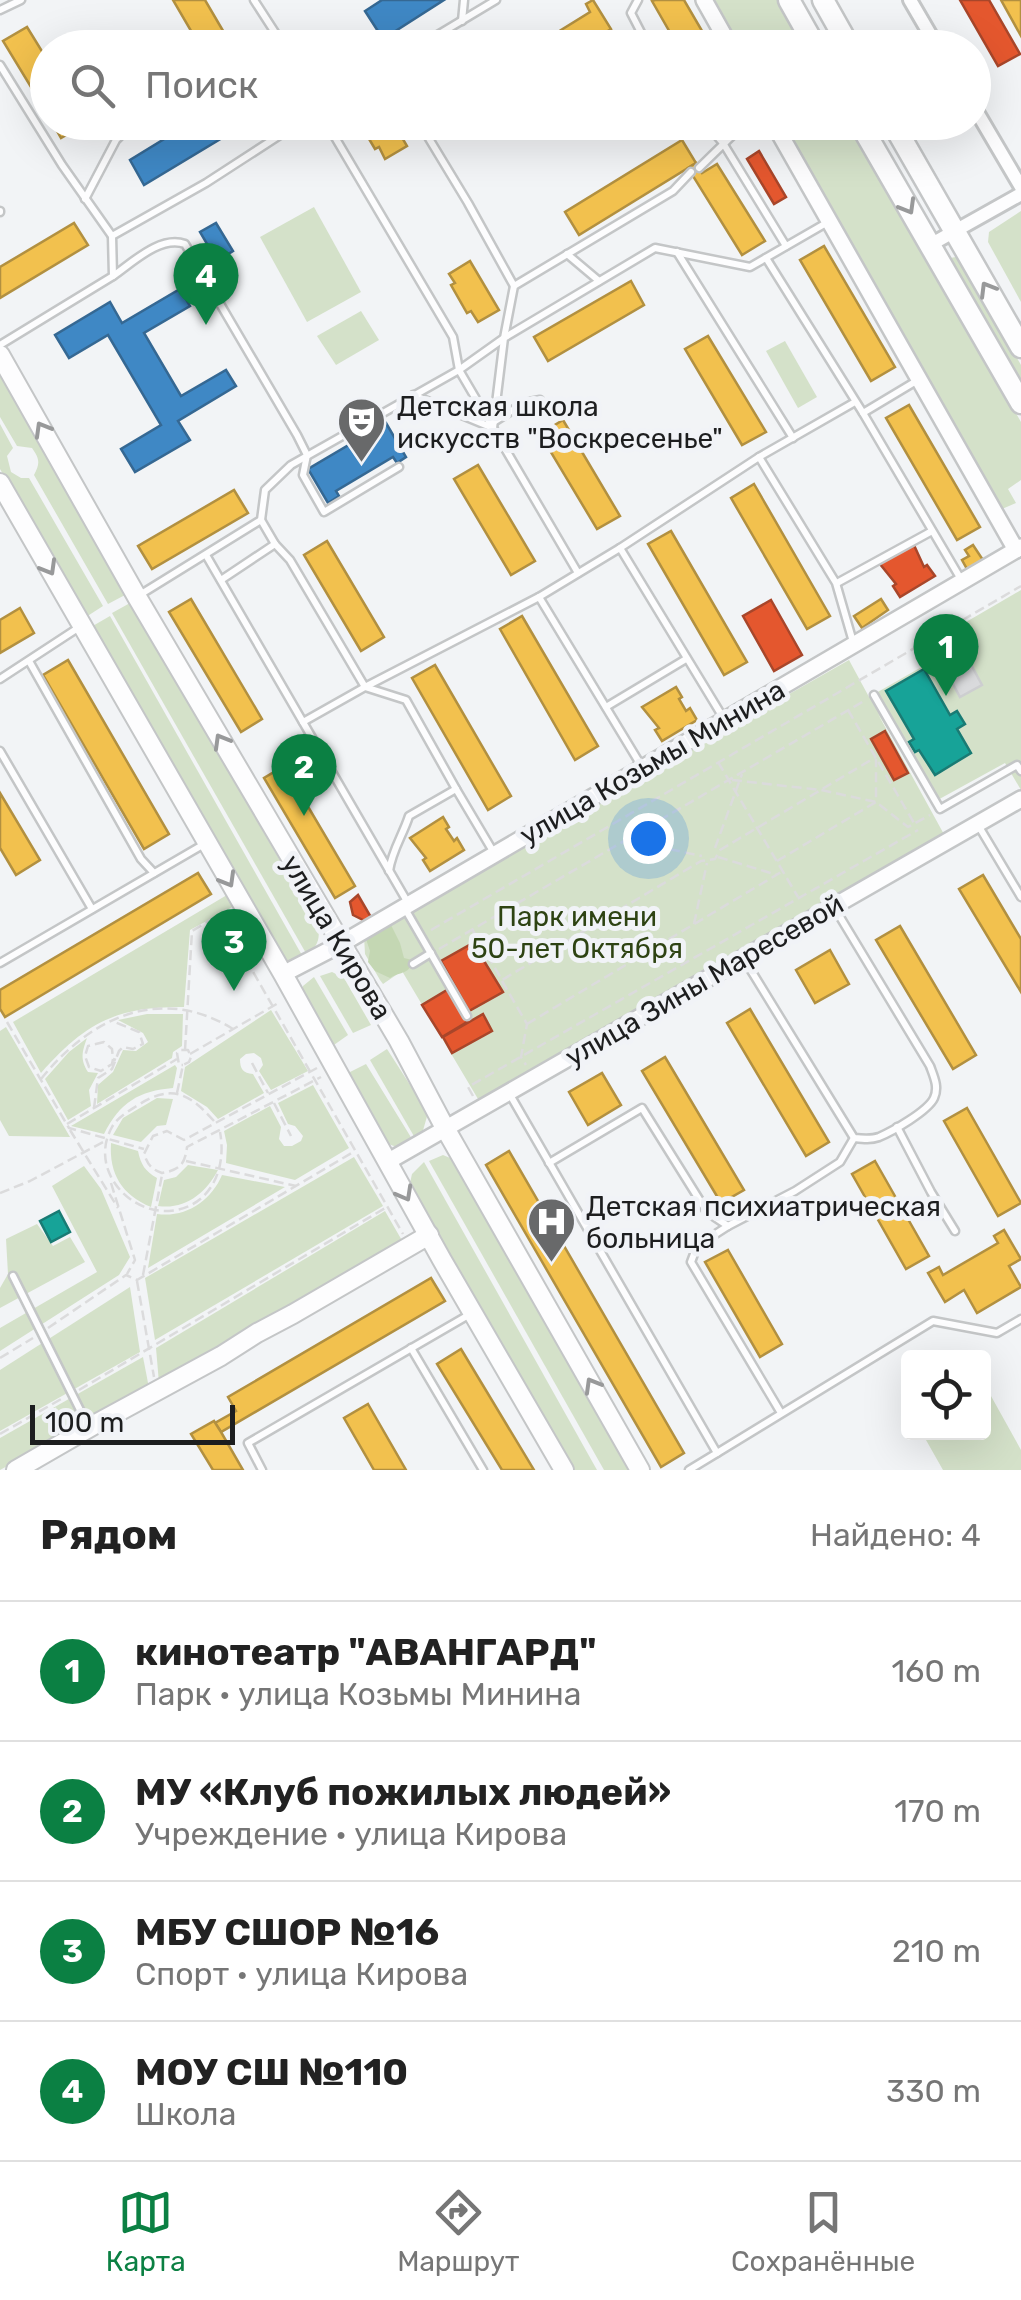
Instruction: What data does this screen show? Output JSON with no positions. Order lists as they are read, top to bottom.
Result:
{
  "streets": {
    "main road": ["улица Кирова"],
    "street": ["улица Козьмы Минина", "улица Зины Маресевой"]
  },
  "crossings": [
    ["улица Козьмы Минина", "улица Кирова"],
    ["улица Кирова", "улица Зины Маресевой"]
  ],
  "parks": ["Парк имени 50-лет Октября"],
  "places": {
    "theatre": ["Детская школа искусств \"Воскресенье\""],
    "hospital": ["Детская психиатрическая больница"]
  },
  "scale_bar": "100 m",
  "page": {
    "search": "Поиск",
    "pins": [
      "4",
      "1",
      "2",
      "3"
    ],
    "scale": "100 m",
    "heading": ["Рядом", "Найдено: 4"],
    "list": [
      {
        "mark": "1",
        "name": "кинотеатр \"АВАНГАРД\"",
        "note": "Парк · улица Козьмы Минина",
        "value": "160 m"
      },
      {
        "mark": "2",
        "name": "МУ «Клуб пожилых людей»",
        "note": "Учреждение · улица Кирова",
        "value": "170 m"
      },
      {
        "mark": "3",
        "name": "МБУ СШОР №16",
        "note": "Спорт · улица Кирова",
        "value": "210 m"
      },
      {
        "mark": "4",
        "name": "МОУ СШ №110",
        "note": "Школа",
        "value": "330 m"
      }
    ],
    "nav": ["Карта", "Маршрут", "Сохранённые"]
  }
}
